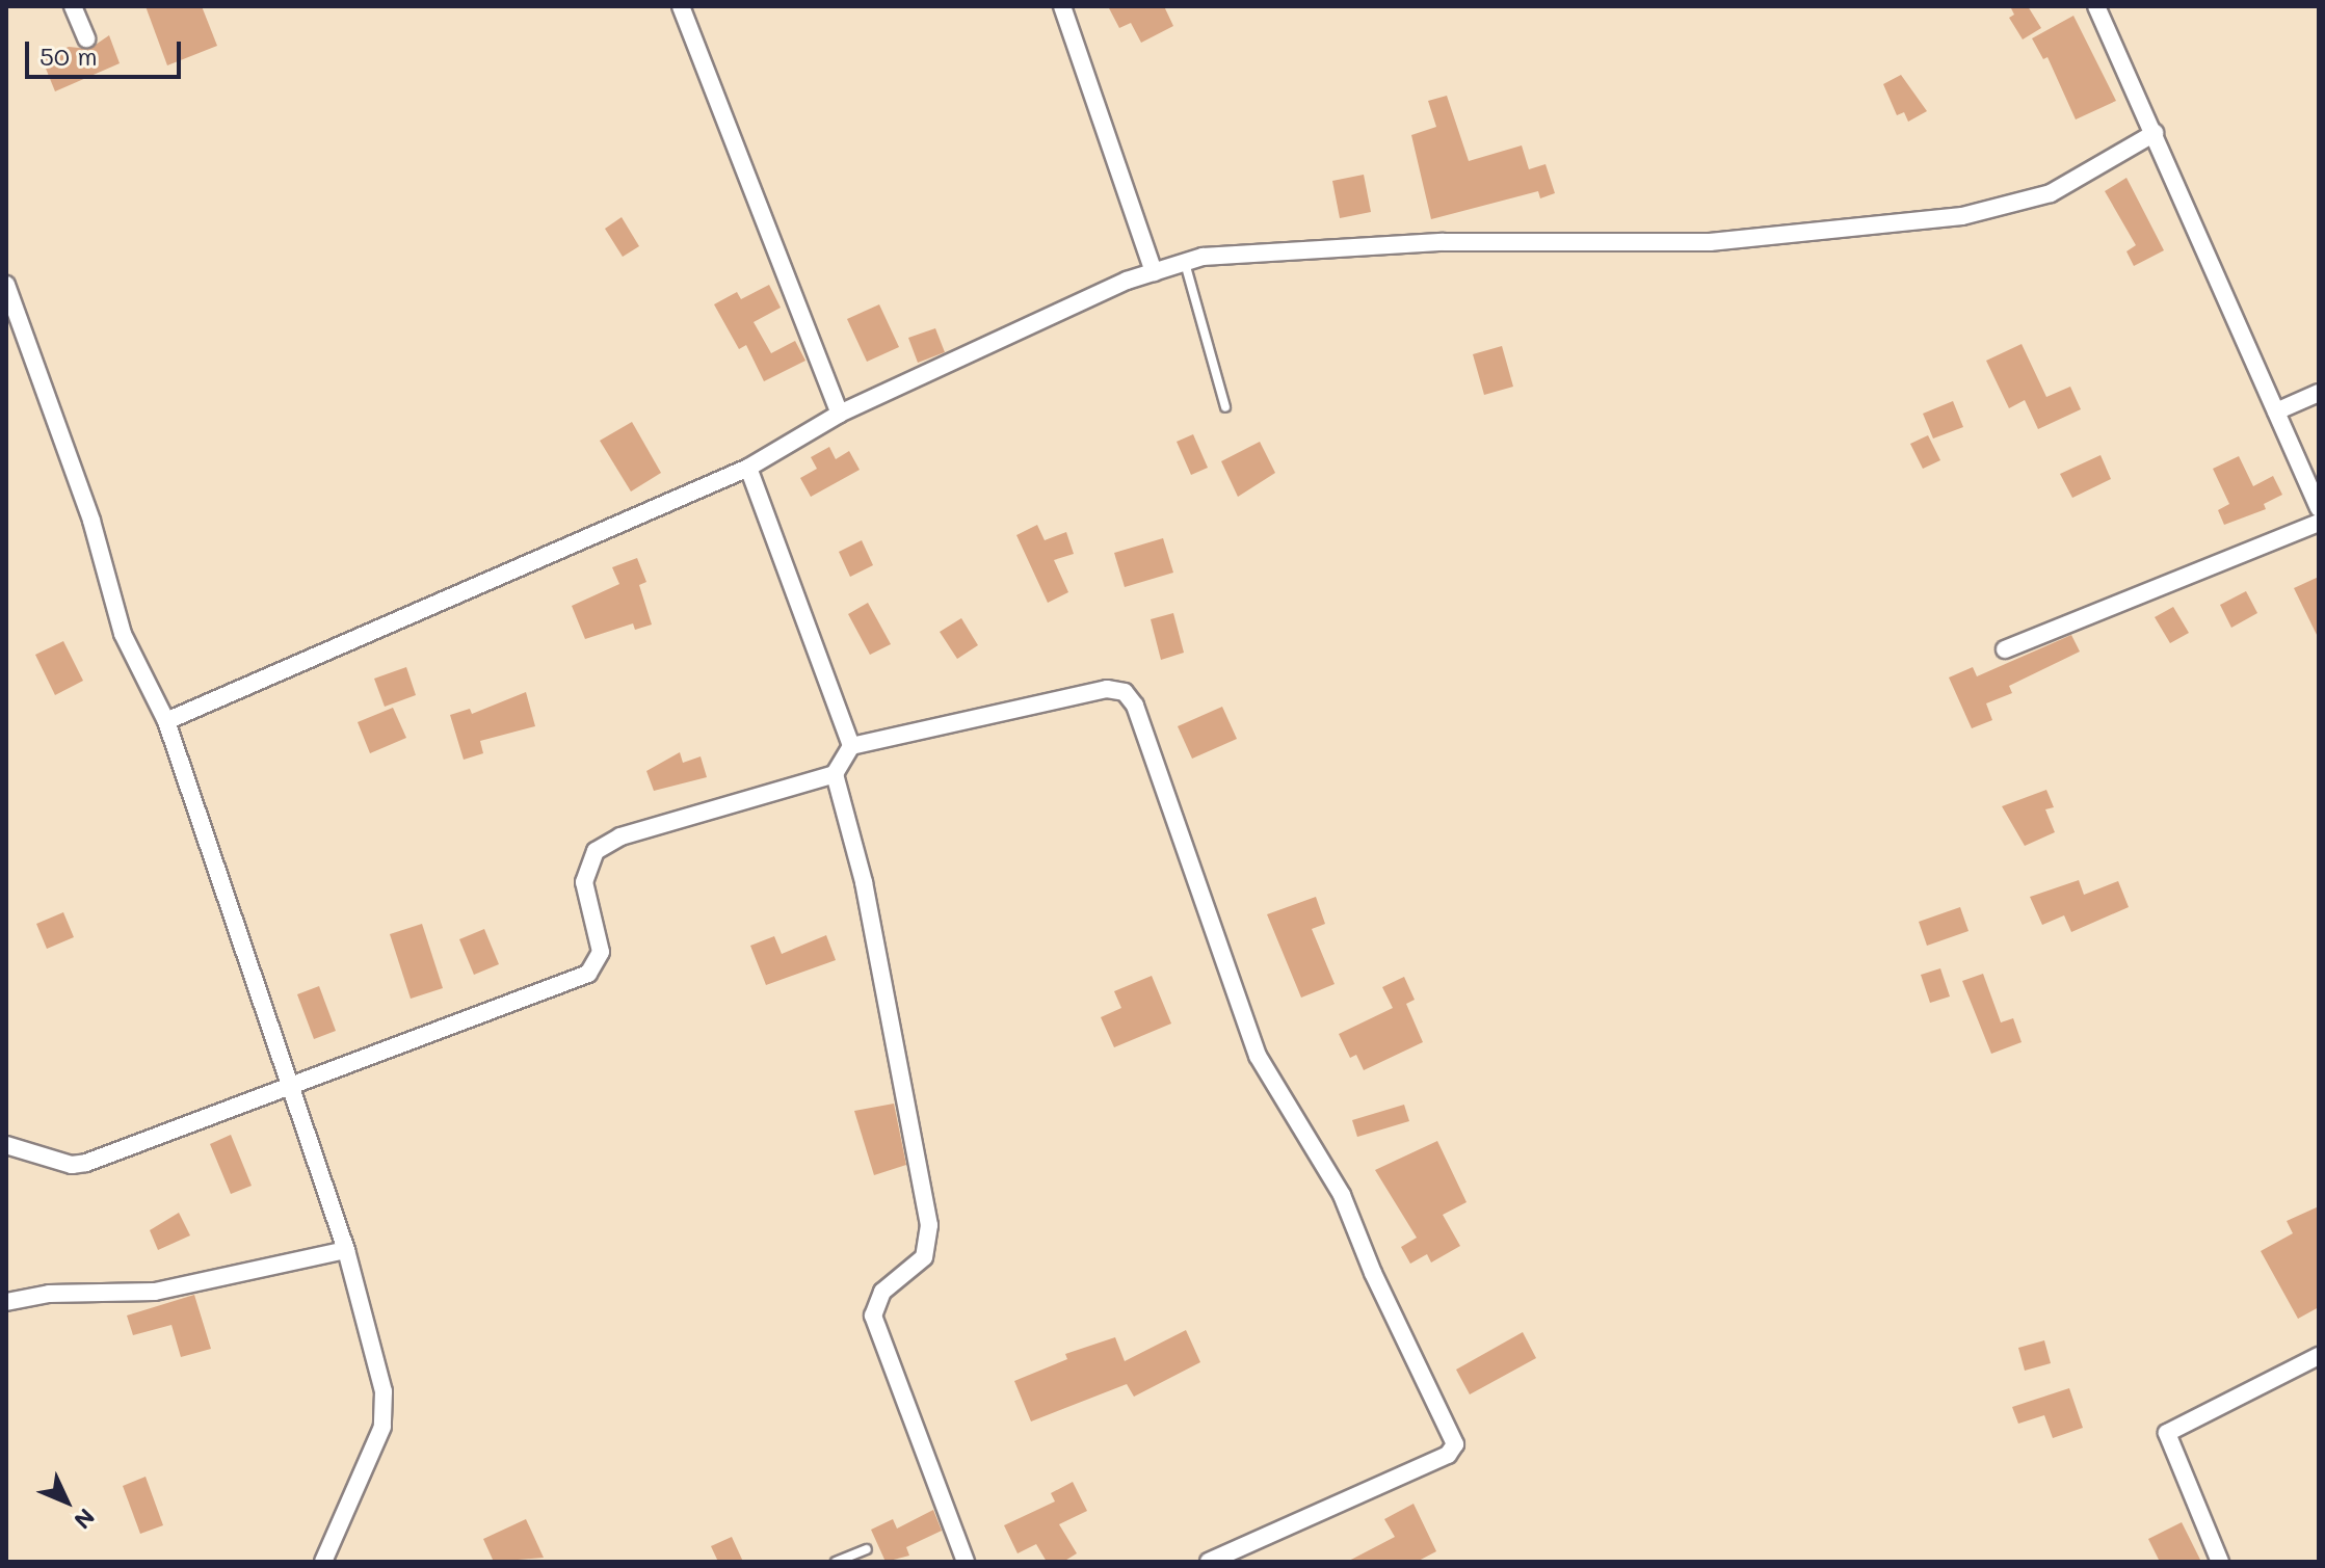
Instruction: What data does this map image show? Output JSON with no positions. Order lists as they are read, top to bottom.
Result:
{
  "scale_bar": "50 m",
  "north": "bottom right"
}
